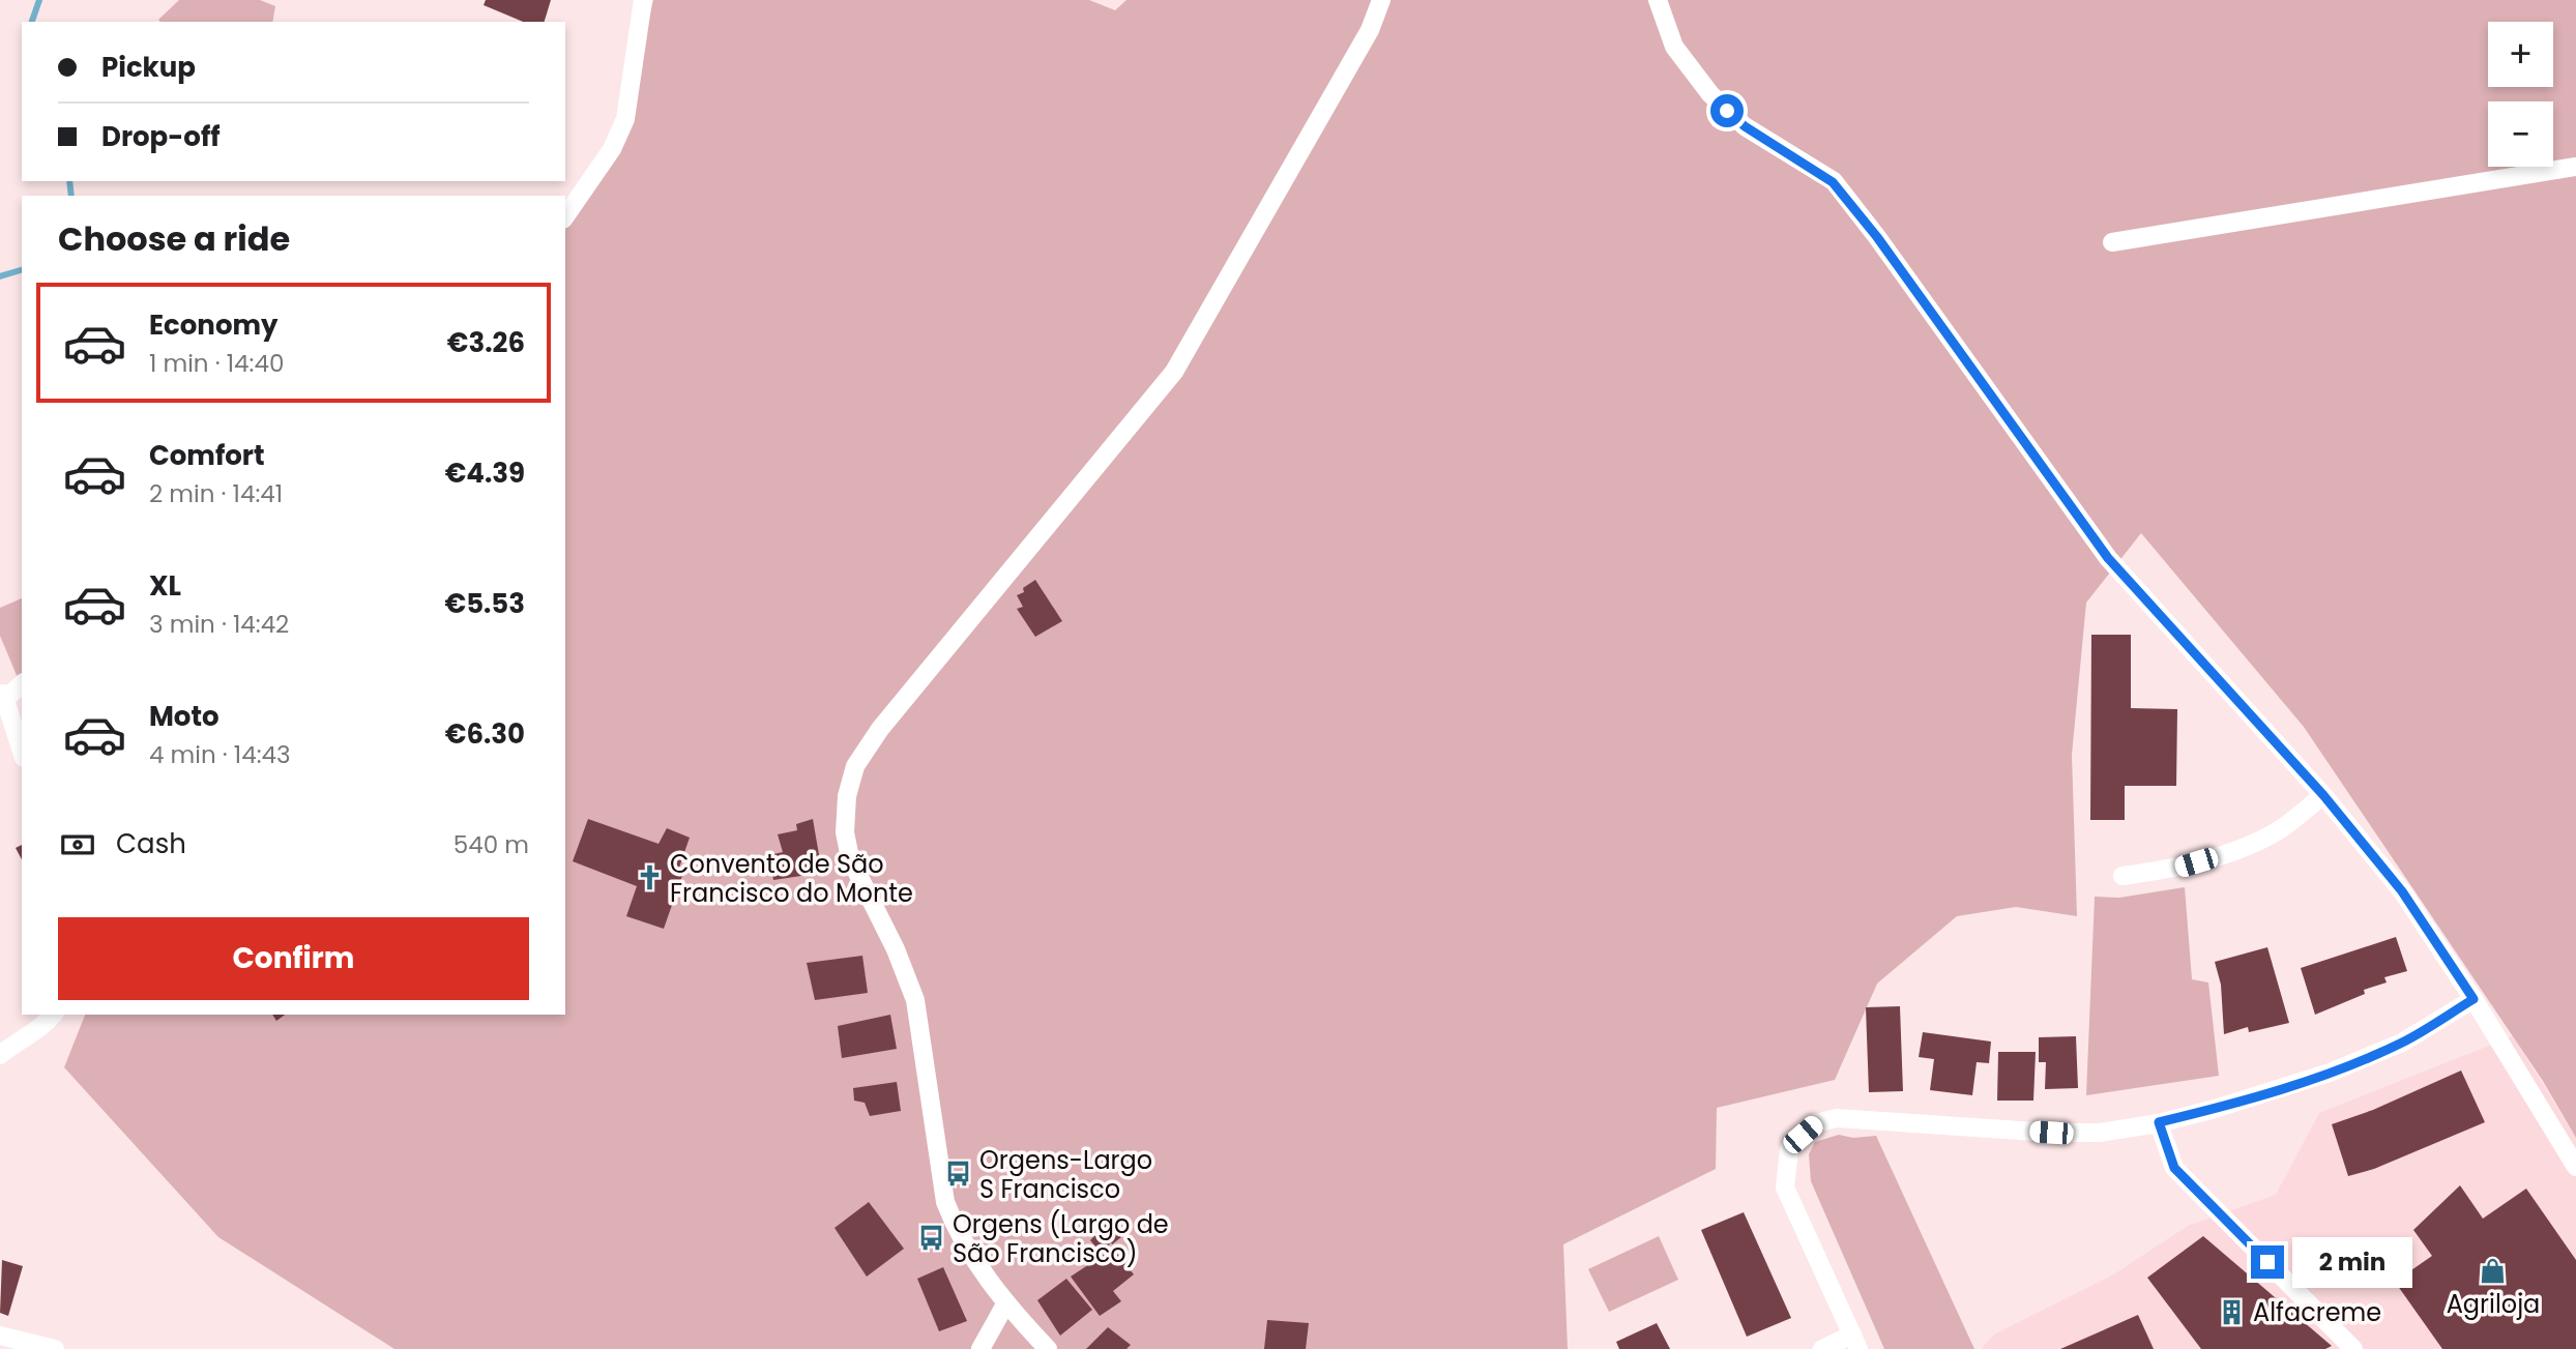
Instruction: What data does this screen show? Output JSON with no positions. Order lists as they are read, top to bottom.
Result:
{
  "places": {
    "church": ["Convento de São Francisco do Monte"],
    "bus stop": ["Orgens-Largo S Francisco", "Orgens (Largo de São Francisco)"],
    "shop": ["Agriloja"],
    "building": ["Alfacreme"]
  },
  "page": {
    "map_buttons": ["+", "−"],
    "banner": ["Pickup", "Drop-off"],
    "heading": "Choose a ride",
    "list": [
      {
        "name": "Economy",
        "note": "1 min · 14:40",
        "value": "€3.26"
      },
      {
        "name": "Comfort",
        "note": "2 min · 14:41",
        "value": "€4.39"
      },
      {
        "name": "XL",
        "note": "3 min · 14:42",
        "value": "€5.53"
      },
      {
        "name": "Moto",
        "note": "4 min · 14:43",
        "value": "€6.30"
      }
    ],
    "pay": ["Cash", "540 m"],
    "buttons": "Confirm",
    "bubble": "2 min"
  }
}
